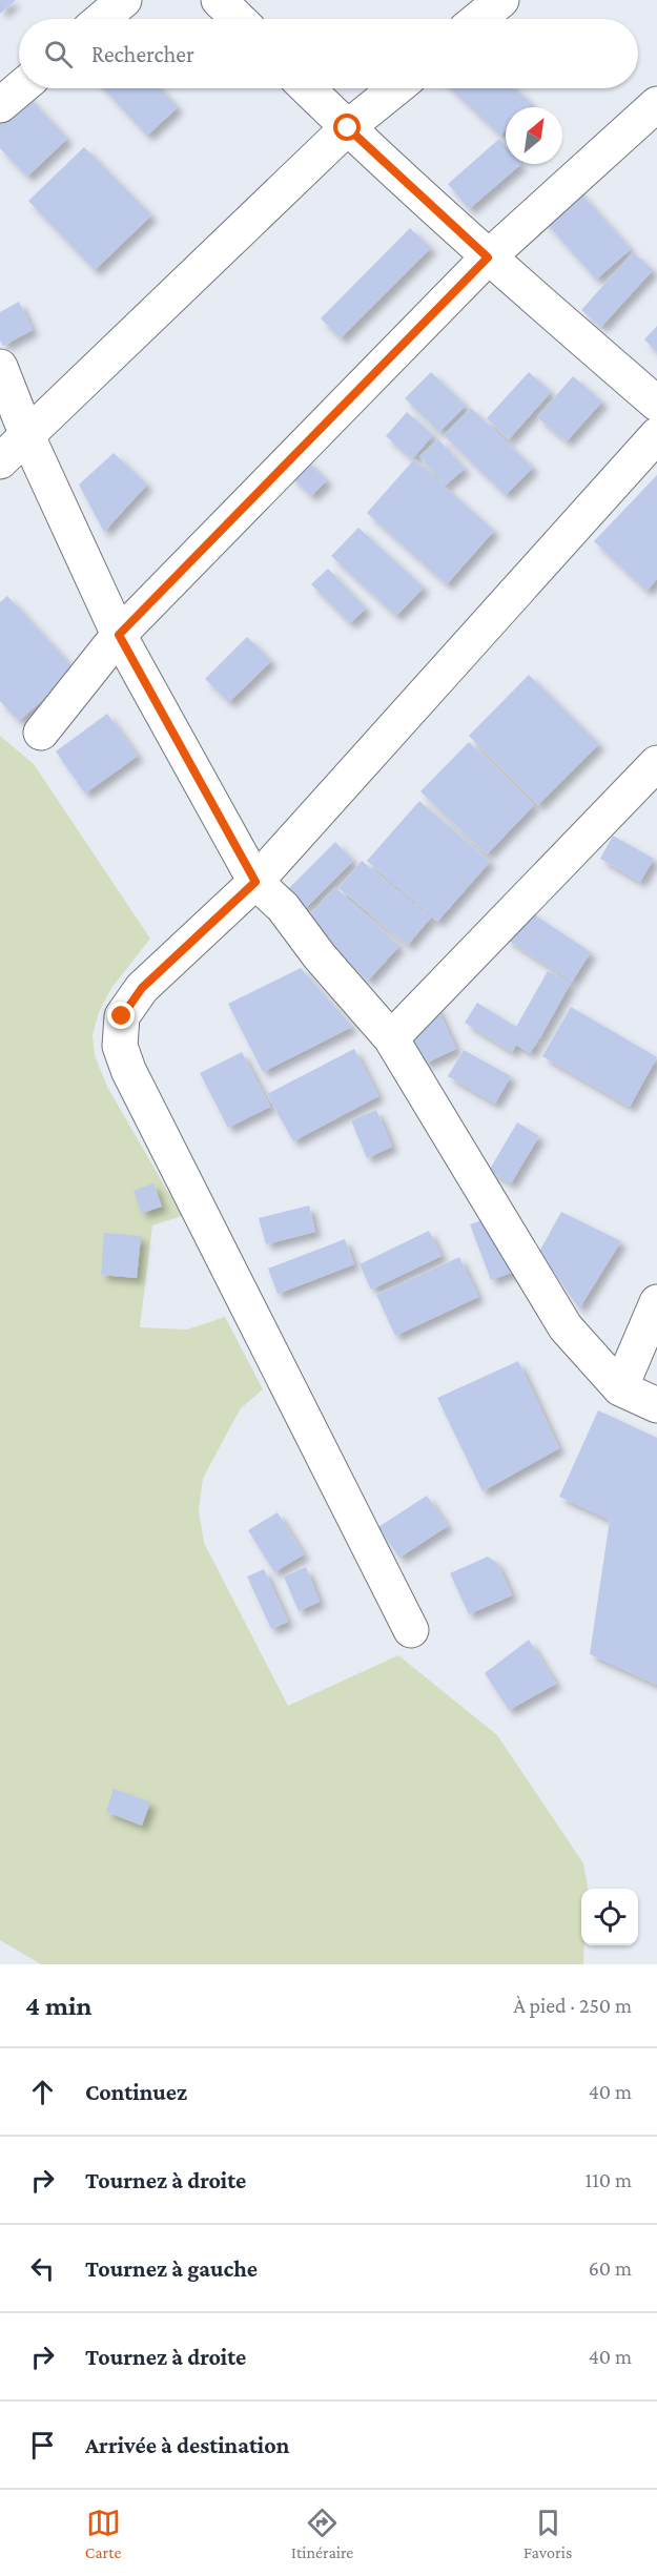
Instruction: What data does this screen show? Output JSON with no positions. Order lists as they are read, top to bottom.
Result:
{
  "north": "top right",
  "page": {
    "search": "Rechercher",
    "heading": ["4 min", "À pied · 250 m"],
    "list": [
      ["Continuez", "40 m"],
      ["Tournez à droite", "110 m"],
      ["Tournez à gauche", "60 m"],
      ["Tournez à droite", "40 m"],
      "Arrivée à destination"
    ],
    "nav": ["Carte", "Itinéraire", "Favoris"]
  }
}
